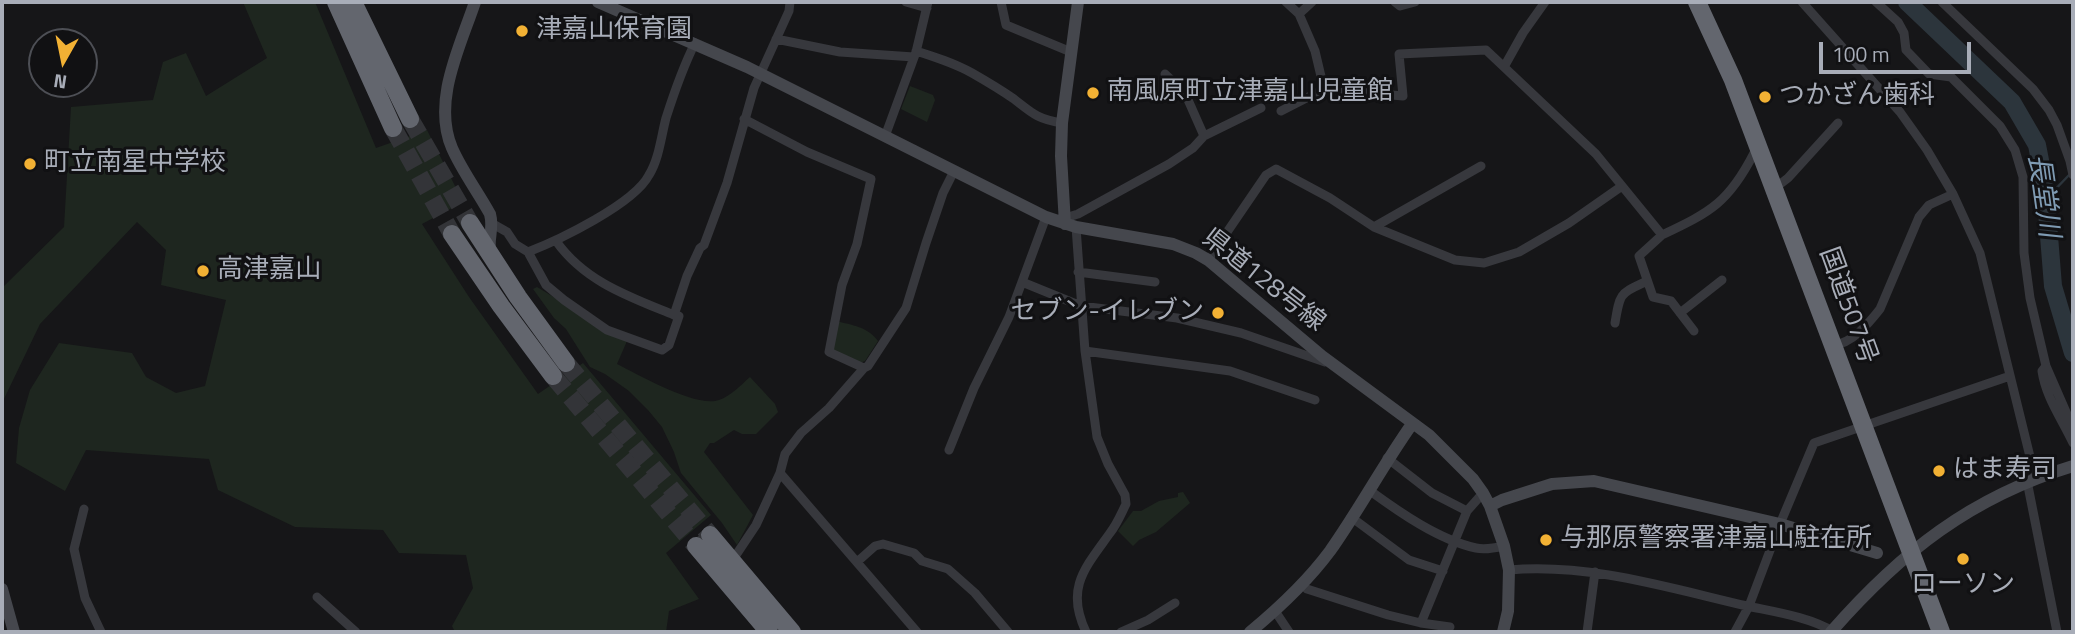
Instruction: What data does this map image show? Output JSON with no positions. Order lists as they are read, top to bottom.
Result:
{
  "streets": {
    "highway": ["国道507号"],
    "main road": ["県道128号線"]
  },
  "water": ["長堂川"],
  "places": [
    "津嘉山保育園",
    "南風原町立津嘉山児童館",
    "つかざん歯科",
    "町立南星中学校",
    "高津嘉山",
    "セブン-イレブン",
    "はま寿司",
    "与那原警察署津嘉山駐在所",
    "ローソン"
  ],
  "scale_bar": "100 m",
  "north": "bottom"
}
